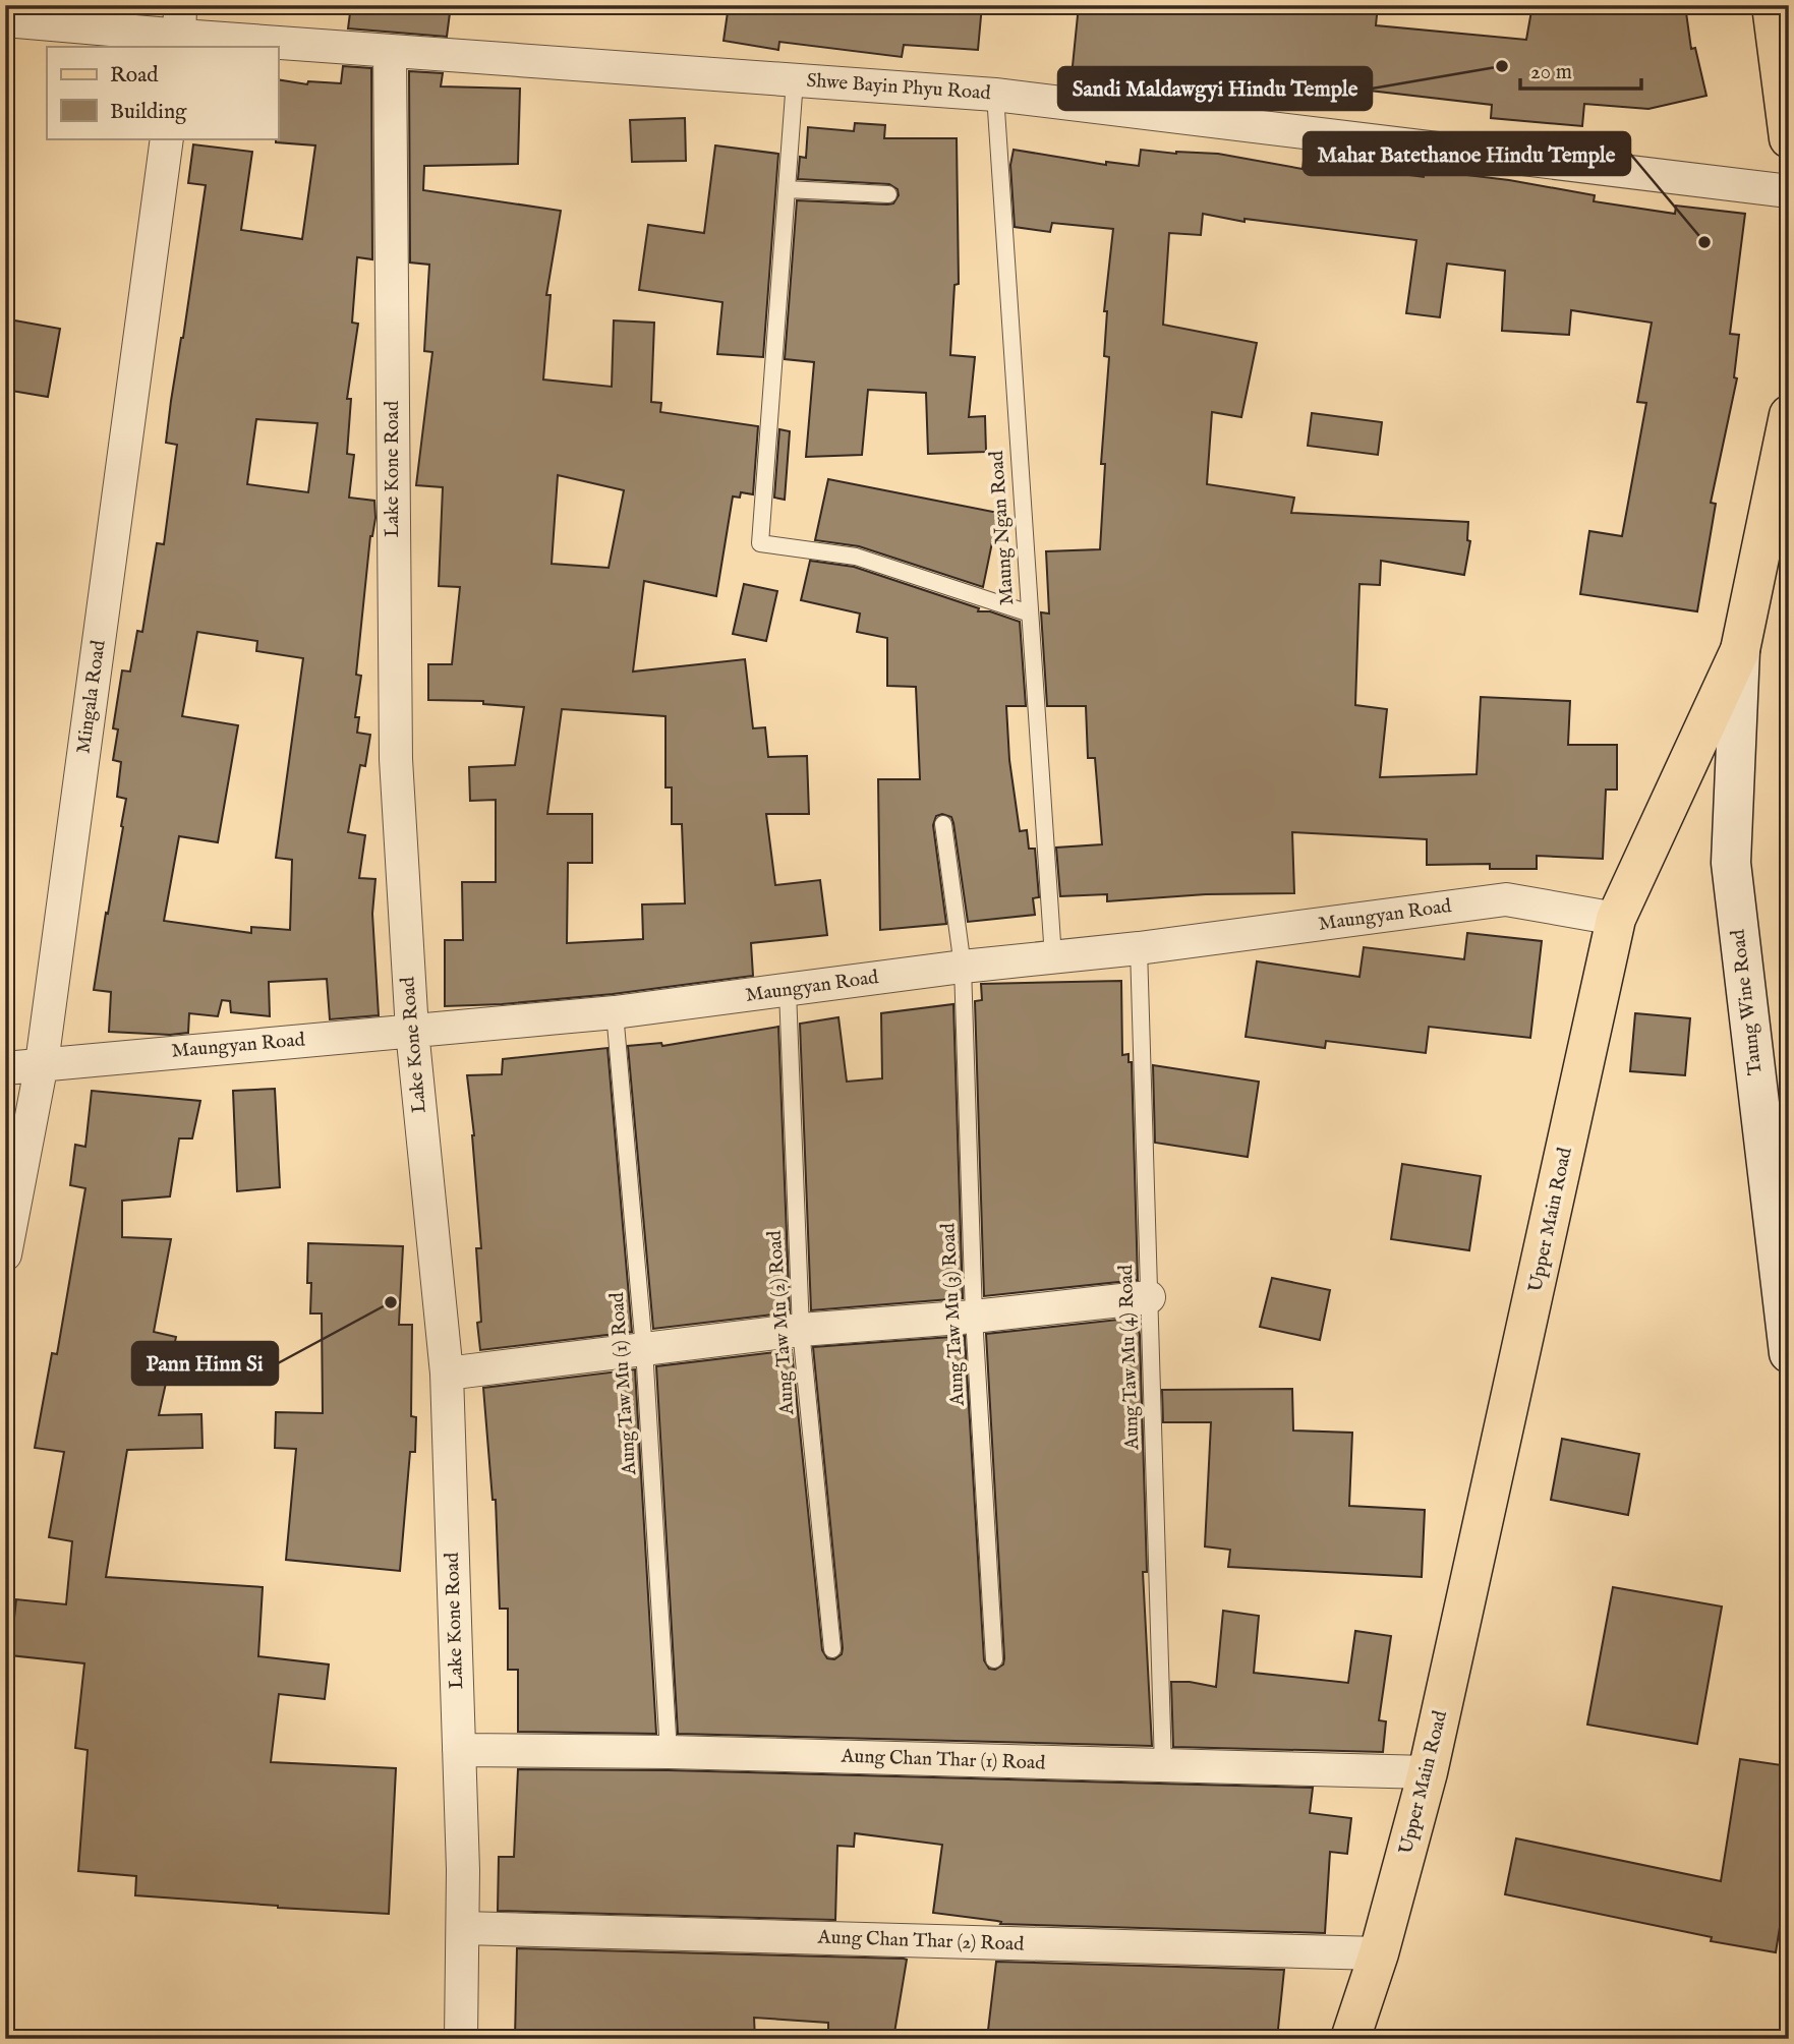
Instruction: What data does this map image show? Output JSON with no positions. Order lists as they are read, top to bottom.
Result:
{
  "streets": {
    "main road": ["Taung Wine Road", "Upper Main Road"],
    "street": [
      "Shwe Bayin Phyu Road",
      "Lake Kone Road",
      "Mingala Road",
      "Maungyan Road",
      "Aung Chan Thar (1) Road",
      "Aung Chan Thar (2) Road"
    ],
    "lane": [
      "Maung Ngan Road",
      "Aung Taw Mu (3) Road",
      "Aung Taw Mu (2) Road",
      "Aung Taw Mu (4) Road",
      "Aung Taw Mu (1) Road"
    ]
  },
  "crossings": [
    ["Shwe Bayin Phyu Road", "Lake Kone Road"],
    ["Shwe Bayin Phyu Road", "Maung Ngan Road"],
    ["Lake Kone Road", "Maungyan Road"],
    ["Lake Kone Road", "Aung Chan Thar (1) Road"],
    ["Lake Kone Road", "Aung Chan Thar (2) Road"],
    ["Maung Ngan Road", "Maungyan Road"],
    ["Mingala Road", "Maungyan Road"],
    ["Maungyan Road", "Upper Main Road"],
    ["Maungyan Road", "Aung Taw Mu (3) Road"],
    ["Maungyan Road", "Aung Taw Mu (2) Road"],
    ["Maungyan Road", "Aung Taw Mu (4) Road"],
    ["Maungyan Road", "Aung Taw Mu (1) Road"],
    ["Taung Wine Road", "Upper Main Road"],
    ["Upper Main Road", "Aung Chan Thar (1) Road"],
    ["Upper Main Road", "Aung Chan Thar (2) Road"],
    ["Aung Taw Mu (4) Road", "Aung Chan Thar (1) Road"],
    ["Aung Taw Mu (1) Road", "Aung Chan Thar (1) Road"]
  ],
  "places": ["Sandi Maldawgyi Hindu Temple", "Mahar Batethanoe Hindu Temple", "Pann Hinn Si"],
  "legend": ["Road", "Building"],
  "scale_bar": "20 m"
}
